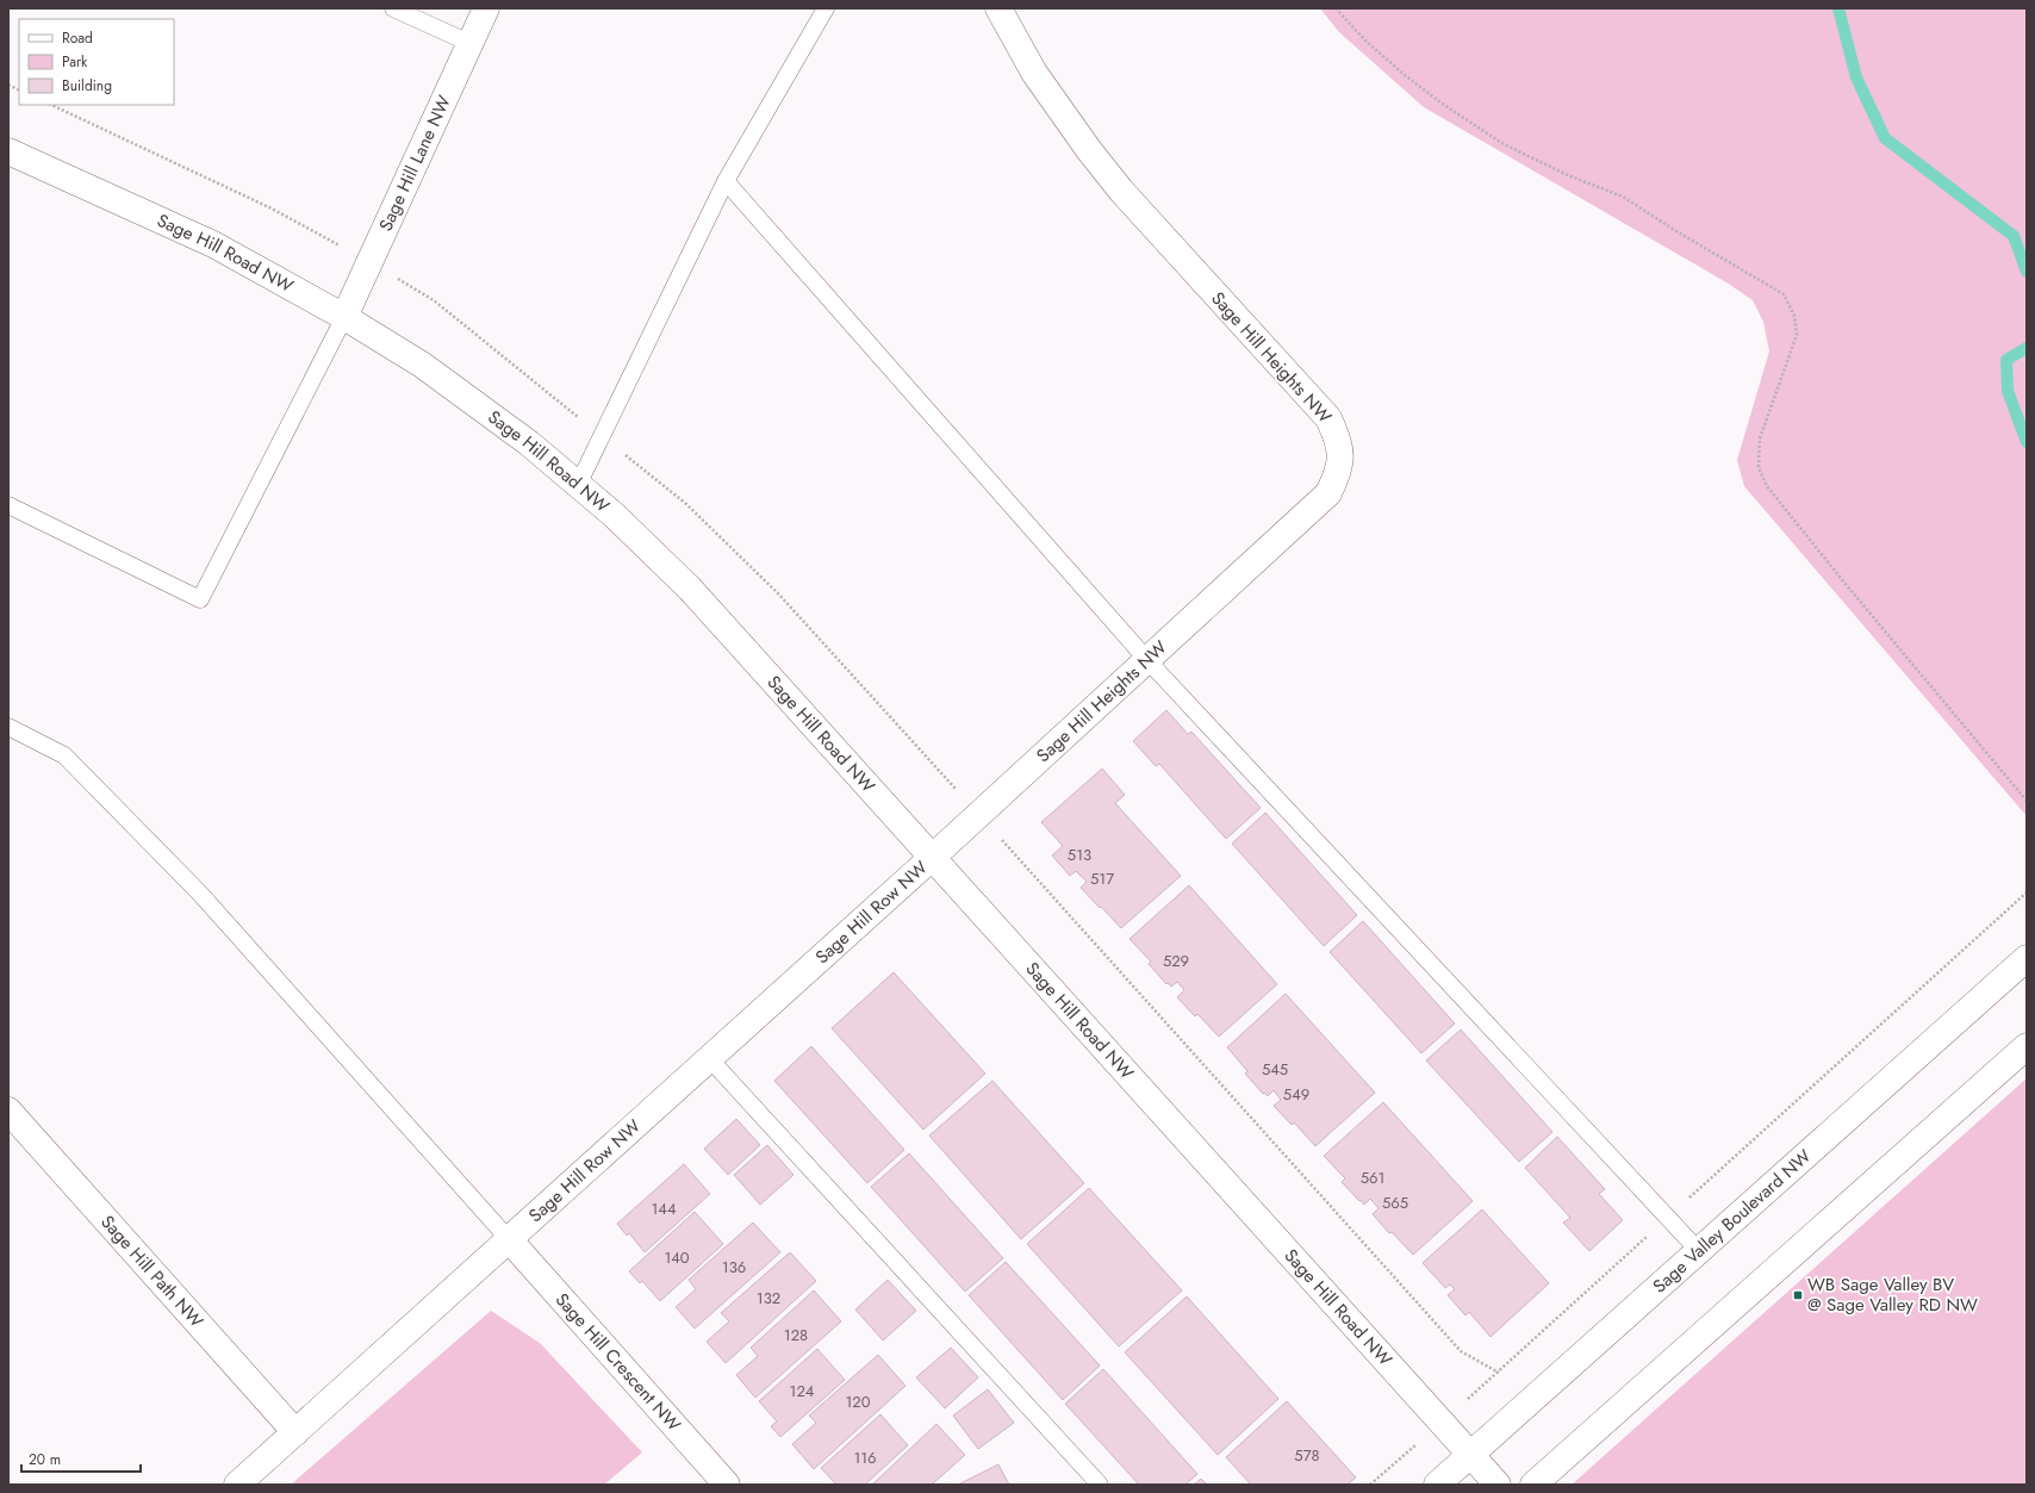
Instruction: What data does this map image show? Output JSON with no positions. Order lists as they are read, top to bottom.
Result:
{
  "streets": {
    "street": [
      "Sage Hill Lane NW",
      "Sage Hill Road NW",
      "Sage Hill Heights NW",
      "Sage Hill Row NW",
      "Sage Valley Boulevard NW",
      "Sage Hill Path NW",
      "Sage Hill Crescent NW"
    ]
  },
  "crossings": [
    ["Sage Hill Lane NW", "Sage Hill Road NW"],
    ["Sage Hill Road NW", "Sage Hill Heights NW"],
    ["Sage Hill Road NW", "Sage Hill Row NW"],
    ["Sage Hill Road NW", "Sage Valley Boulevard NW"],
    ["Sage Hill Heights NW", "Sage Hill Row NW"],
    ["Sage Hill Row NW", "Sage Hill Path NW"],
    ["Sage Hill Row NW", "Sage Hill Crescent NW"]
  ],
  "places": {
    "transit": ["WB Sage Valley BV @ Sage Valley RD NW"]
  },
  "house_numbers": [
    "513",
    "517",
    "529",
    "545",
    "549",
    "561",
    "565",
    "144",
    "140",
    "136",
    "132",
    "128",
    "124",
    "120",
    "578",
    "116"
  ],
  "legend": ["Road", "Park", "Building"],
  "scale_bar": "20 m"
}
